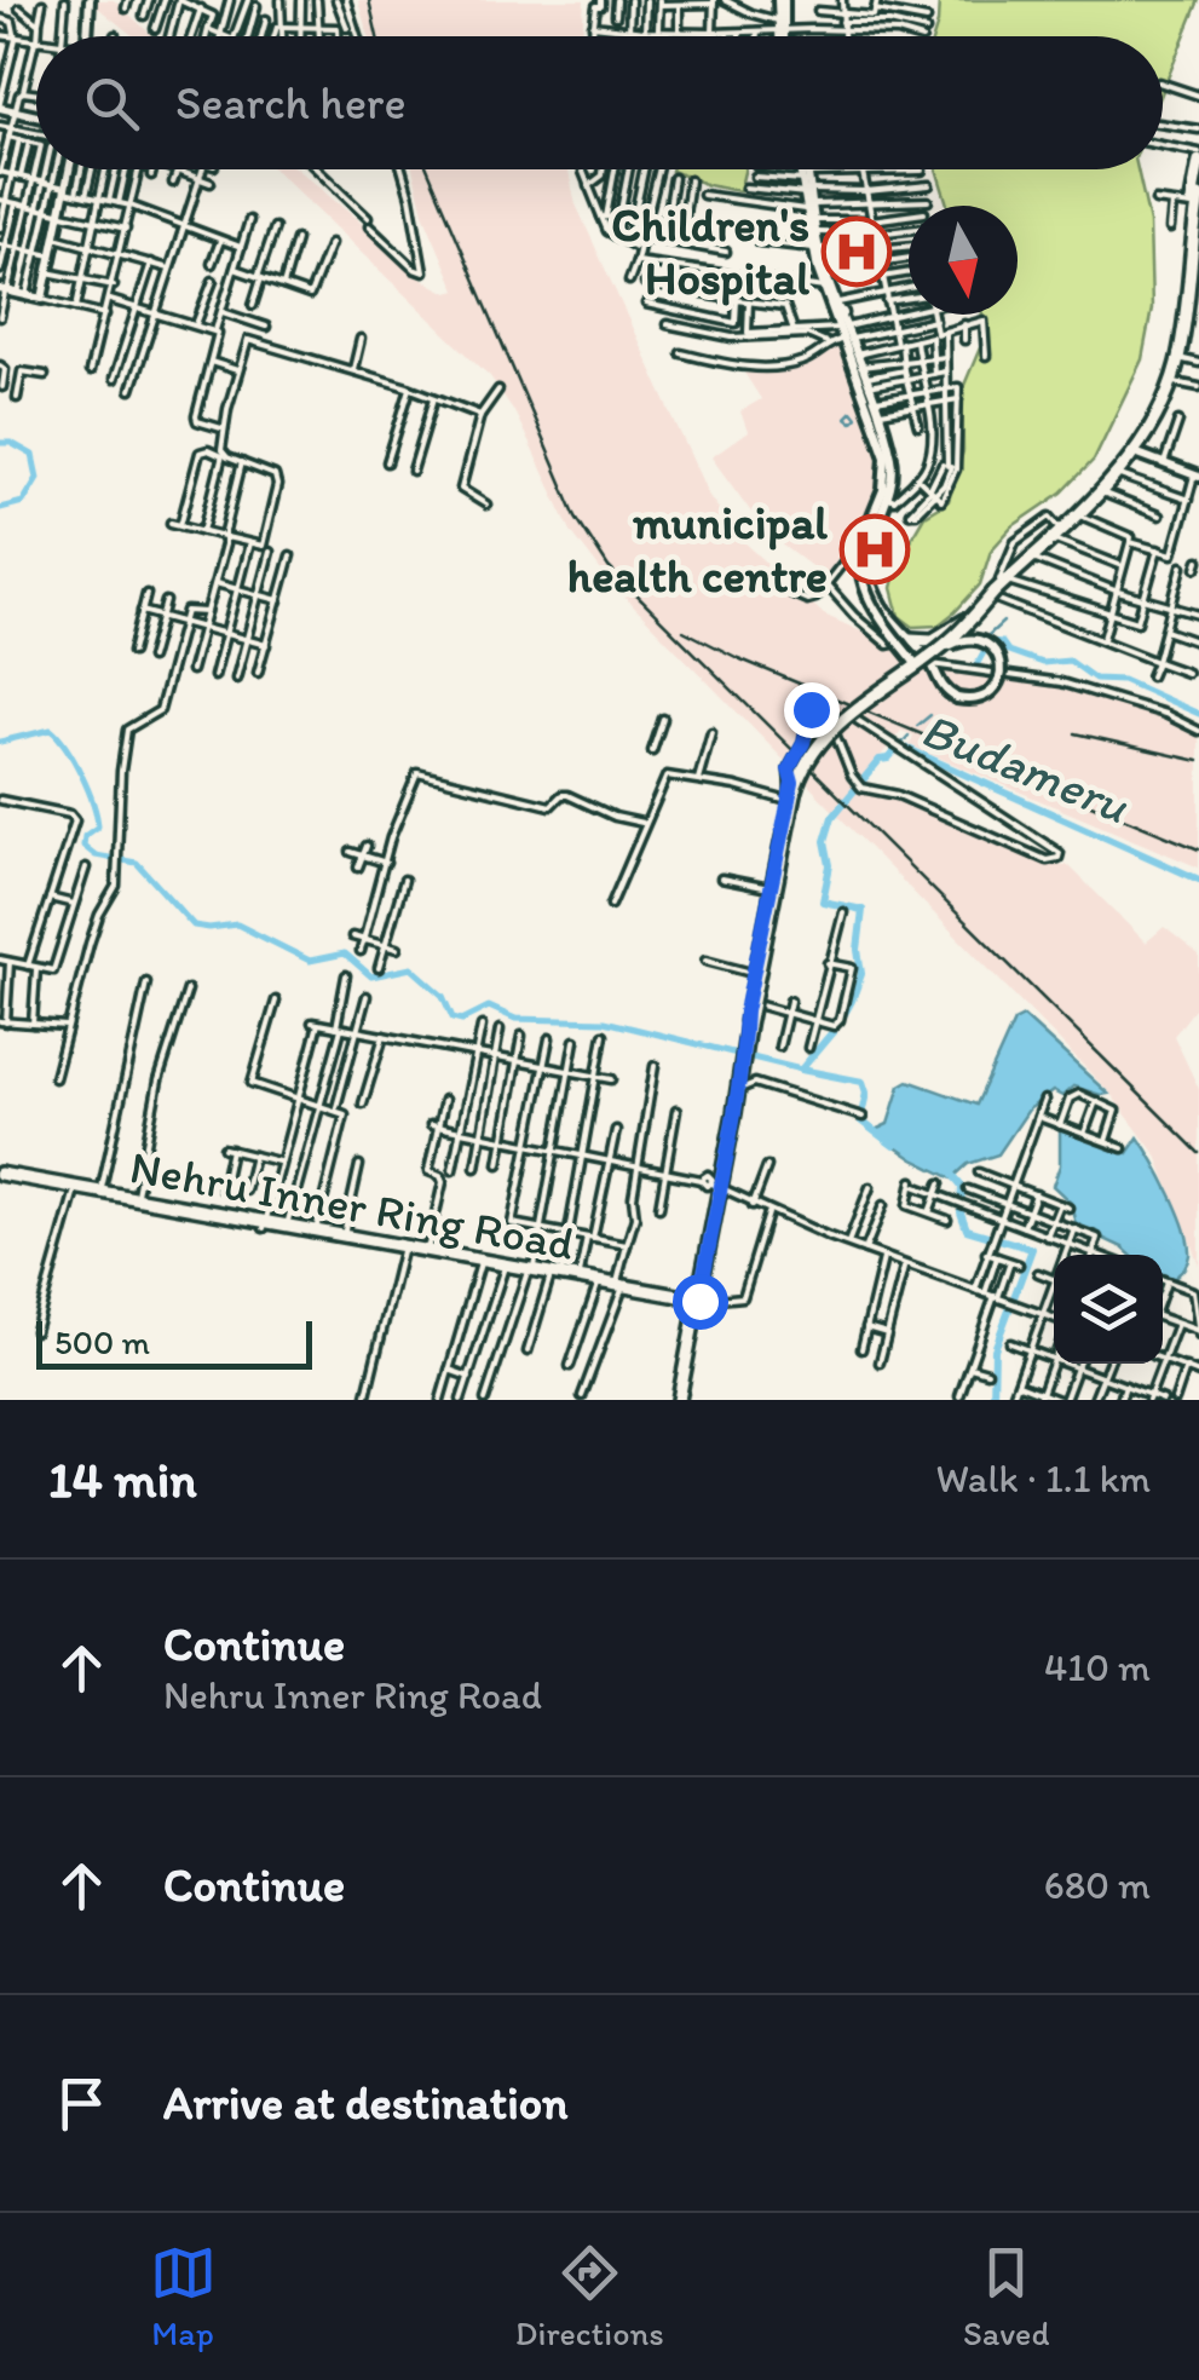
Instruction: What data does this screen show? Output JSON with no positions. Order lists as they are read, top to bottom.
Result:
{
  "streets": {
    "main road": ["Nehru Inner Ring Road"]
  },
  "water": ["Budameru"],
  "places": {
    "hospital": ["Children's Hospital", "municipal health centre"]
  },
  "scale_bar": "500 m",
  "north": "bottom",
  "page": {
    "search": "Search here",
    "scale": "500 m",
    "heading": ["14 min", "Walk · 1.1 km"],
    "list": [
      ["Continue", "Nehru Inner Ring Road", "410 m"],
      ["Continue", "680 m"],
      "Arrive at destination"
    ],
    "nav": ["Map", "Directions", "Saved"]
  }
}
